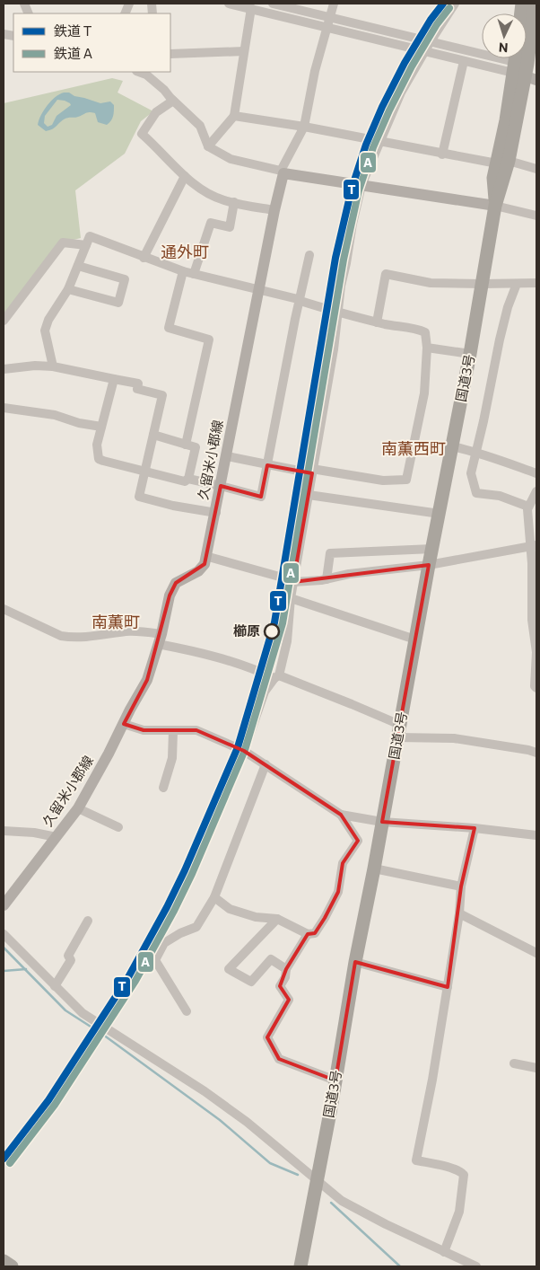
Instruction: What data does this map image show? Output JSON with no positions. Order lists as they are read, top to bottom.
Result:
{
  "streets": {
    "highway": ["国道3号"],
    "main road": ["久留米小郡線"]
  },
  "districts": ["通外町", "南薫西町", "南薫町"],
  "places": ["櫛原"],
  "lines": ["rail line T", "rail line A"],
  "legend": ["鉄道 T", "鉄道 A"],
  "north": "bottom"
}
